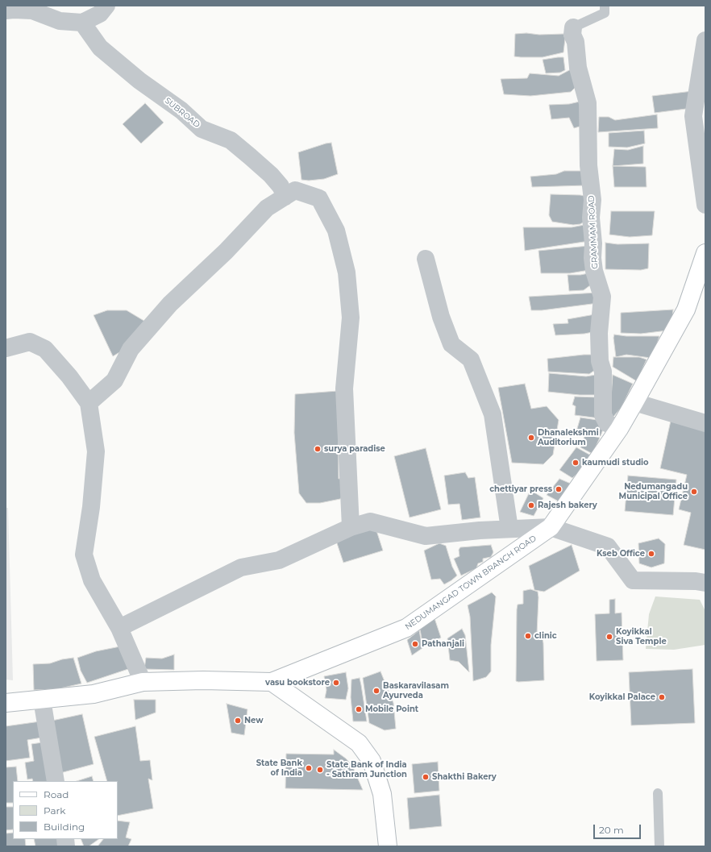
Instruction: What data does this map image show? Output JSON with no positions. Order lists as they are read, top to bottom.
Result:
{
  "streets": {
    "main road": ["NEDUMANGAD TOWN BRANCH ROAD"],
    "street": ["SUBROAD", "GRAMMAM ROAD"]
  },
  "crossings": [
    ["GRAMMAM ROAD", "NEDUMANGAD TOWN BRANCH ROAD"]
  ],
  "places": [
    "Dhanalekshmi Auditorium",
    "surya paradise",
    "kaumudi studio",
    "chettiyar press",
    "Nedumangadu Municipal Office",
    "Rajesh bakery",
    "Kseb Office",
    "clinic",
    "Koyikkal Siva Temple",
    "Pathanjali",
    "vasu bookstore",
    "Baskaravilasam Ayurveda",
    "Koyikkal Palace",
    "Mobile Point",
    "New",
    "State Bank of India",
    "State Bank of India - Sathram Junction",
    "Shakthi Bakery"
  ],
  "legend": ["Road", "Park", "Building"],
  "scale_bar": "20 m"
}
